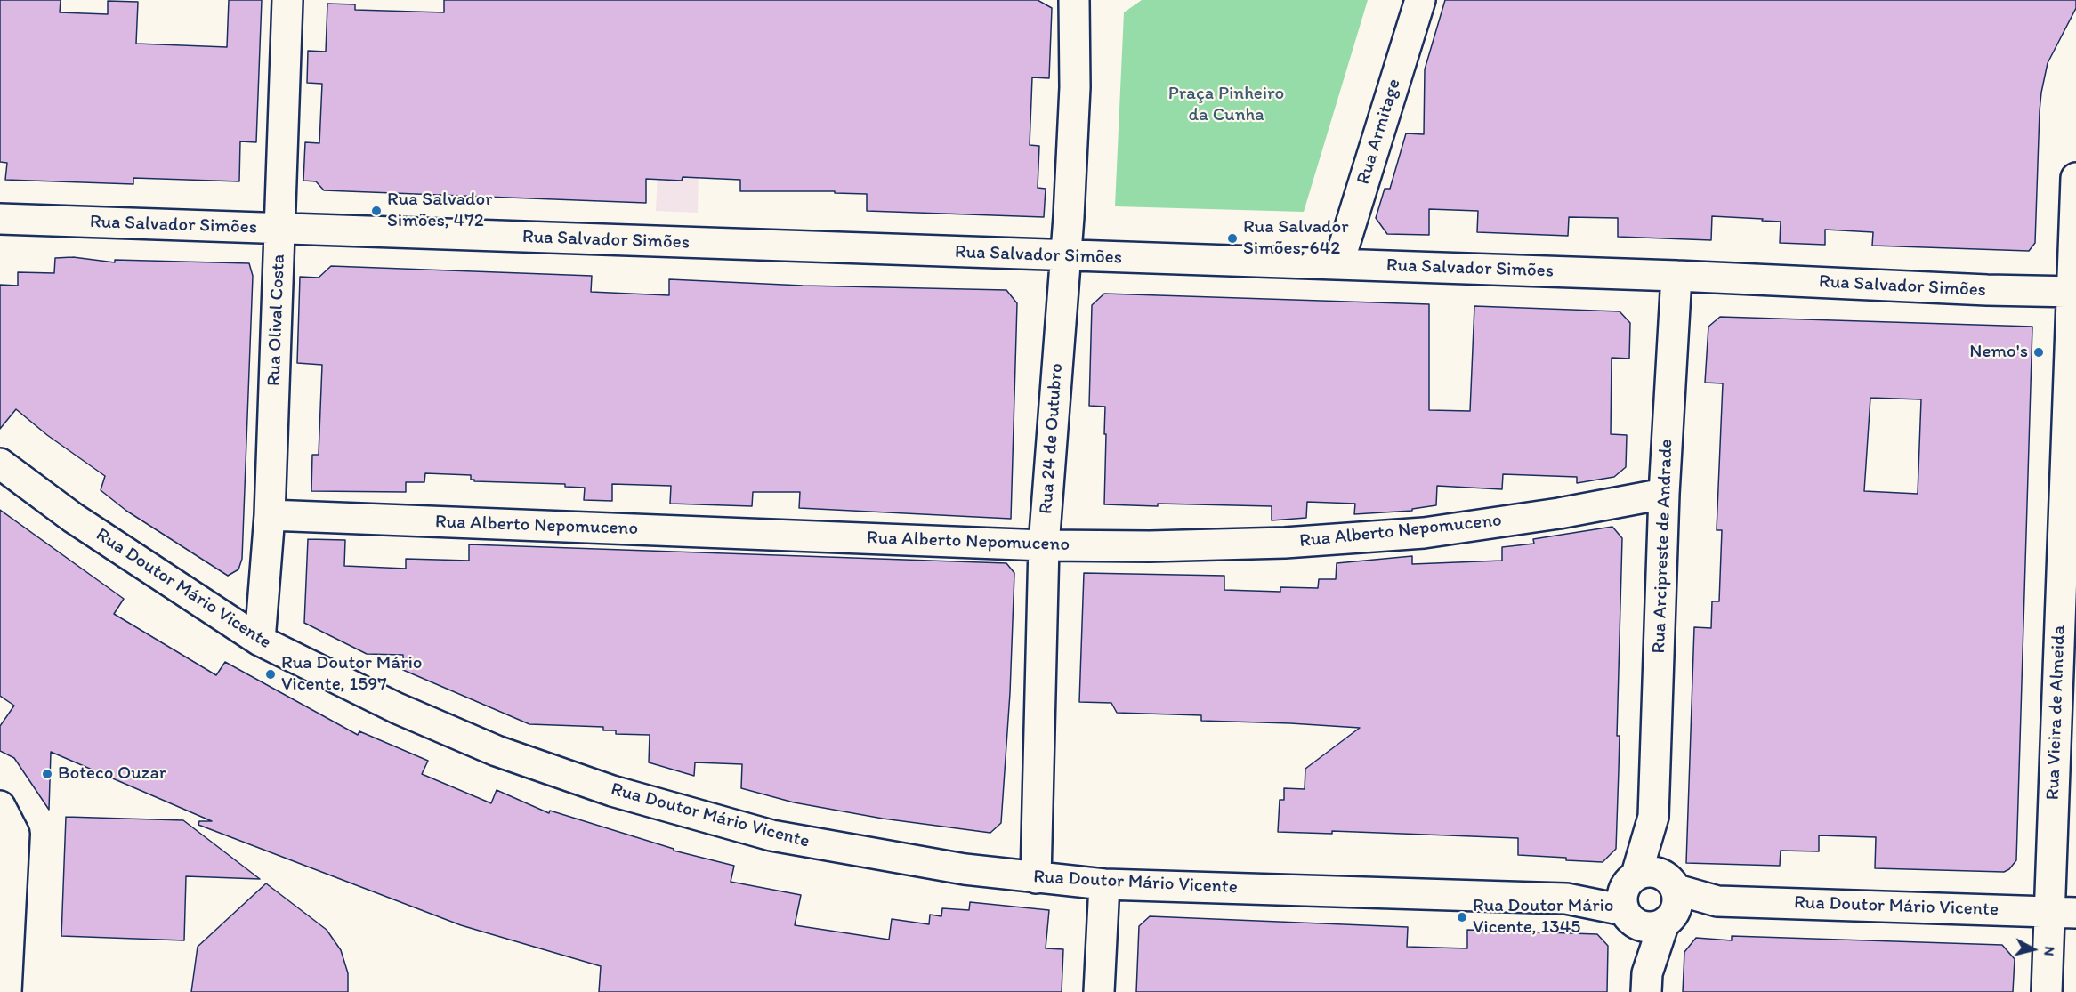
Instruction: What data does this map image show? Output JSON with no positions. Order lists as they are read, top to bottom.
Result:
{
  "streets": {
    "street": [
      "Rua Armitage",
      "Rua Salvador Simões",
      "Rua Olival Costa",
      "Rua 24 de Outubro",
      "Rua Alberto Nepomuceno",
      "Rua Arcipreste de Andrade",
      "Rua Doutor Mário Vicente",
      "Rua Vieira de Almeida"
    ]
  },
  "crossings": [
    ["Rua Armitage", "Rua Salvador Simões"],
    ["Rua Salvador Simões", "Rua Olival Costa"],
    ["Rua Salvador Simões", "Rua 24 de Outubro"],
    ["Rua Salvador Simões", "Rua Arcipreste de Andrade"],
    ["Rua Salvador Simões", "Rua Vieira de Almeida"],
    ["Rua Olival Costa", "Rua Alberto Nepomuceno"],
    ["Rua Olival Costa", "Rua Doutor Mário Vicente"],
    ["Rua 24 de Outubro", "Rua Alberto Nepomuceno"],
    ["Rua 24 de Outubro", "Rua Doutor Mário Vicente"],
    ["Rua Alberto Nepomuceno", "Rua Arcipreste de Andrade"],
    ["Rua Arcipreste de Andrade", "Rua Doutor Mário Vicente"],
    ["Rua Doutor Mário Vicente", "Rua Vieira de Almeida"]
  ],
  "parks": ["Praça Pinheiro da Cunha"],
  "places": [
    "Rua Salvador Simões, 472",
    "Rua Salvador Simões, 642",
    "Nemo's",
    "Rua Doutor Mário Vicente, 1597",
    "Boteco Ouzar",
    "Rua Doutor Mário Vicente, 1345"
  ],
  "north": "right"
}
